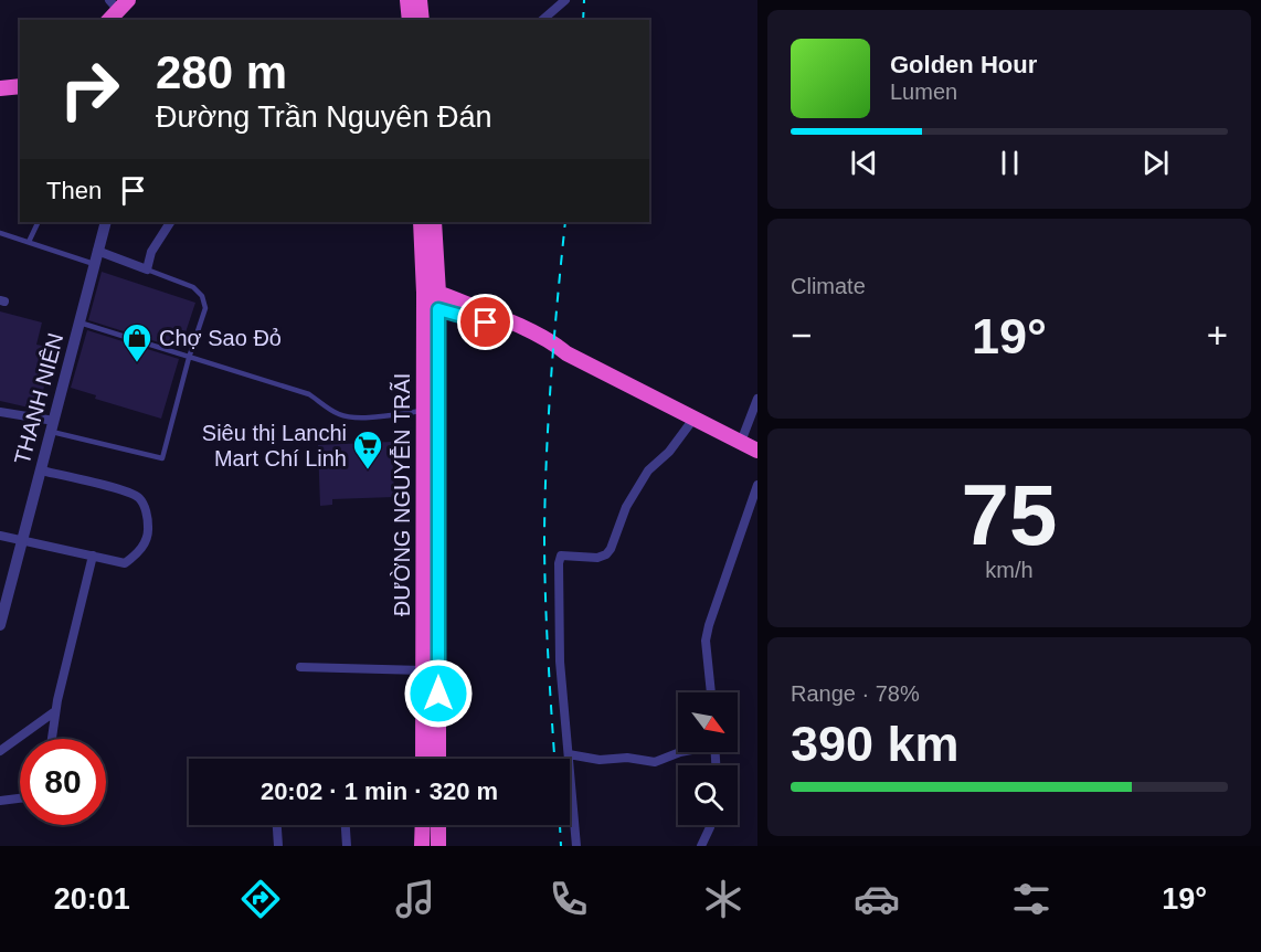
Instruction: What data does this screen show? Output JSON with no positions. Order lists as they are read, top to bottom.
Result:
{
  "streets": {
    "highway": ["ĐƯỜNG NGUYỄN TRÃI"],
    "street": ["THANH NIÊN"]
  },
  "places": {
    "shop": ["Chợ Sao Đỏ"],
    "supermarket": ["Siêu thị Lanchi Mart Chí Linh"]
  },
  "north": "bottom right",
  "page": {
    "turn": ["280 m", "Đường Trần Nguyên Đán"],
    "song": ["Golden Hour", "Lumen"],
    "then": "Then",
    "tile": [
      "Climate",
      ["75", "km/h"],
      ["Range · 78%", "390 km"]
    ],
    "heat": ["−", "19°", "+"],
    "limit": "80",
    "trip": "20:02 · 1 min · 320 m",
    "tabs": ["20:01", "19°"]
  }
}
